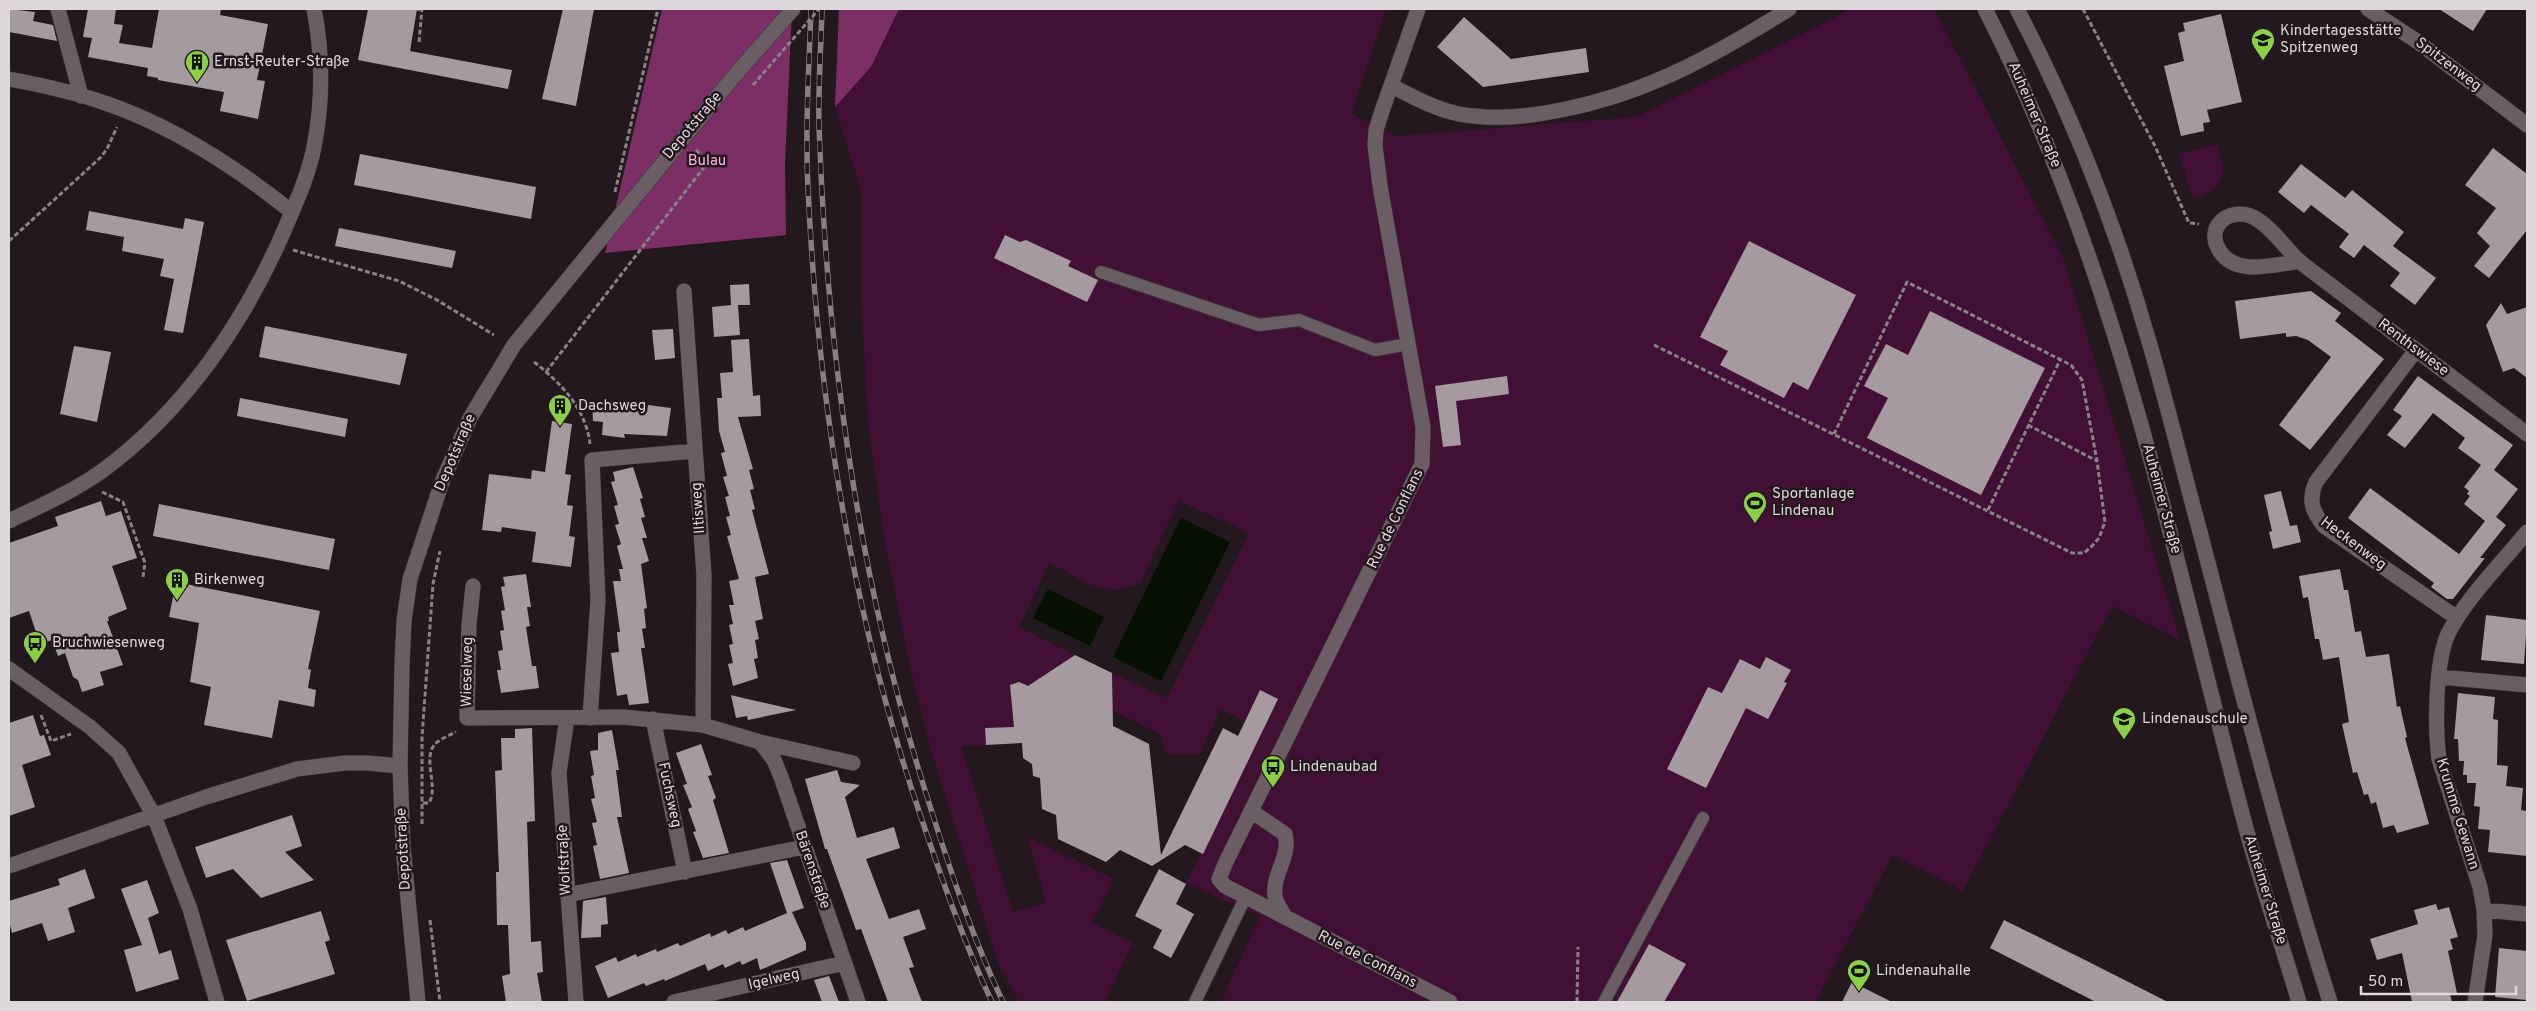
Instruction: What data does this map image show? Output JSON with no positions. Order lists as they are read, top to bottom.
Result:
{
  "streets": {
    "street": [
      "Spitzenweg",
      "Auheimer Straße",
      "Depotstraße",
      "Renthswiese",
      "Iltisweg",
      "Rue de Conflans",
      "Heckenweg",
      "Wieselweg",
      "Fuchsweg",
      "Krumme Gewann",
      "Wolfstraße",
      "Bärenstraße",
      "Igelweg"
    ]
  },
  "crossings": [
    ["Renthswiese", "Heckenweg"],
    ["Heckenweg", "Krumme Gewann"],
    ["Wieselweg", "Wolfstraße"],
    ["Bärenstraße", "Igelweg"]
  ],
  "parks": ["Bulau"],
  "places": {
    "school or university": ["Kindertagesstätte Spitzenweg", "Lindenauschule"],
    "building": ["Ernst-Reuter-Straße", "Dachsweg", "Birkenweg"],
    "sports": ["Sportanlage Lindenau", "Lindenauhalle"],
    "bus stop": ["Bruchwiesenweg", "Lindenaubad"]
  },
  "scale_bar": "50 m"
}
